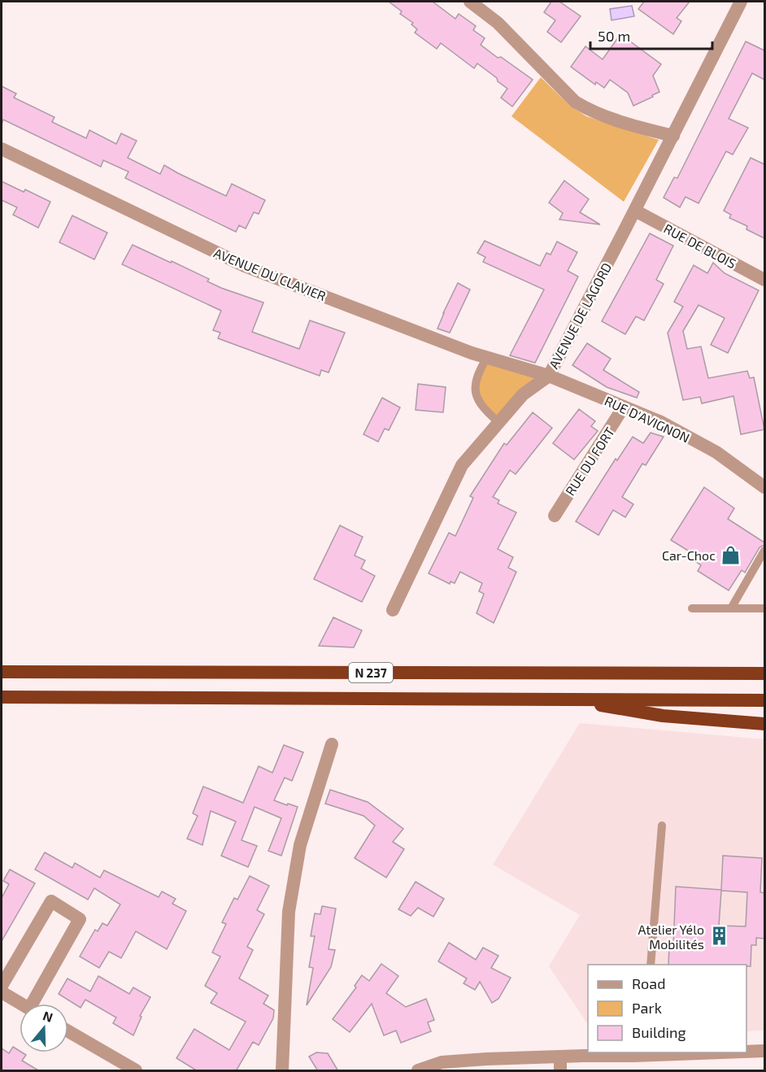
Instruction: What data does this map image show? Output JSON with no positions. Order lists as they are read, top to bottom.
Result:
{
  "streets": {
    "highway": ["N 237"],
    "street": [
      "RUE DE BLOIS",
      "AVENUE DU CLAVIER",
      "AVENUE DE LAGORD",
      "RUE D'AVIGNON",
      "RUE DU FORT"
    ]
  },
  "crossings": [
    ["RUE DE BLOIS", "AVENUE DE LAGORD"],
    ["AVENUE DU CLAVIER", "AVENUE DE LAGORD"],
    ["AVENUE DU CLAVIER", "RUE D'AVIGNON"],
    ["AVENUE DE LAGORD", "RUE D'AVIGNON"],
    ["RUE D'AVIGNON", "RUE DU FORT"]
  ],
  "places": {
    "shop": ["Car-Choc"],
    "building": ["Atelier Yélo Mobilités"]
  },
  "legend": ["Road", "Park", "Building"],
  "scale_bar": "50 m",
  "north": "top"
}
